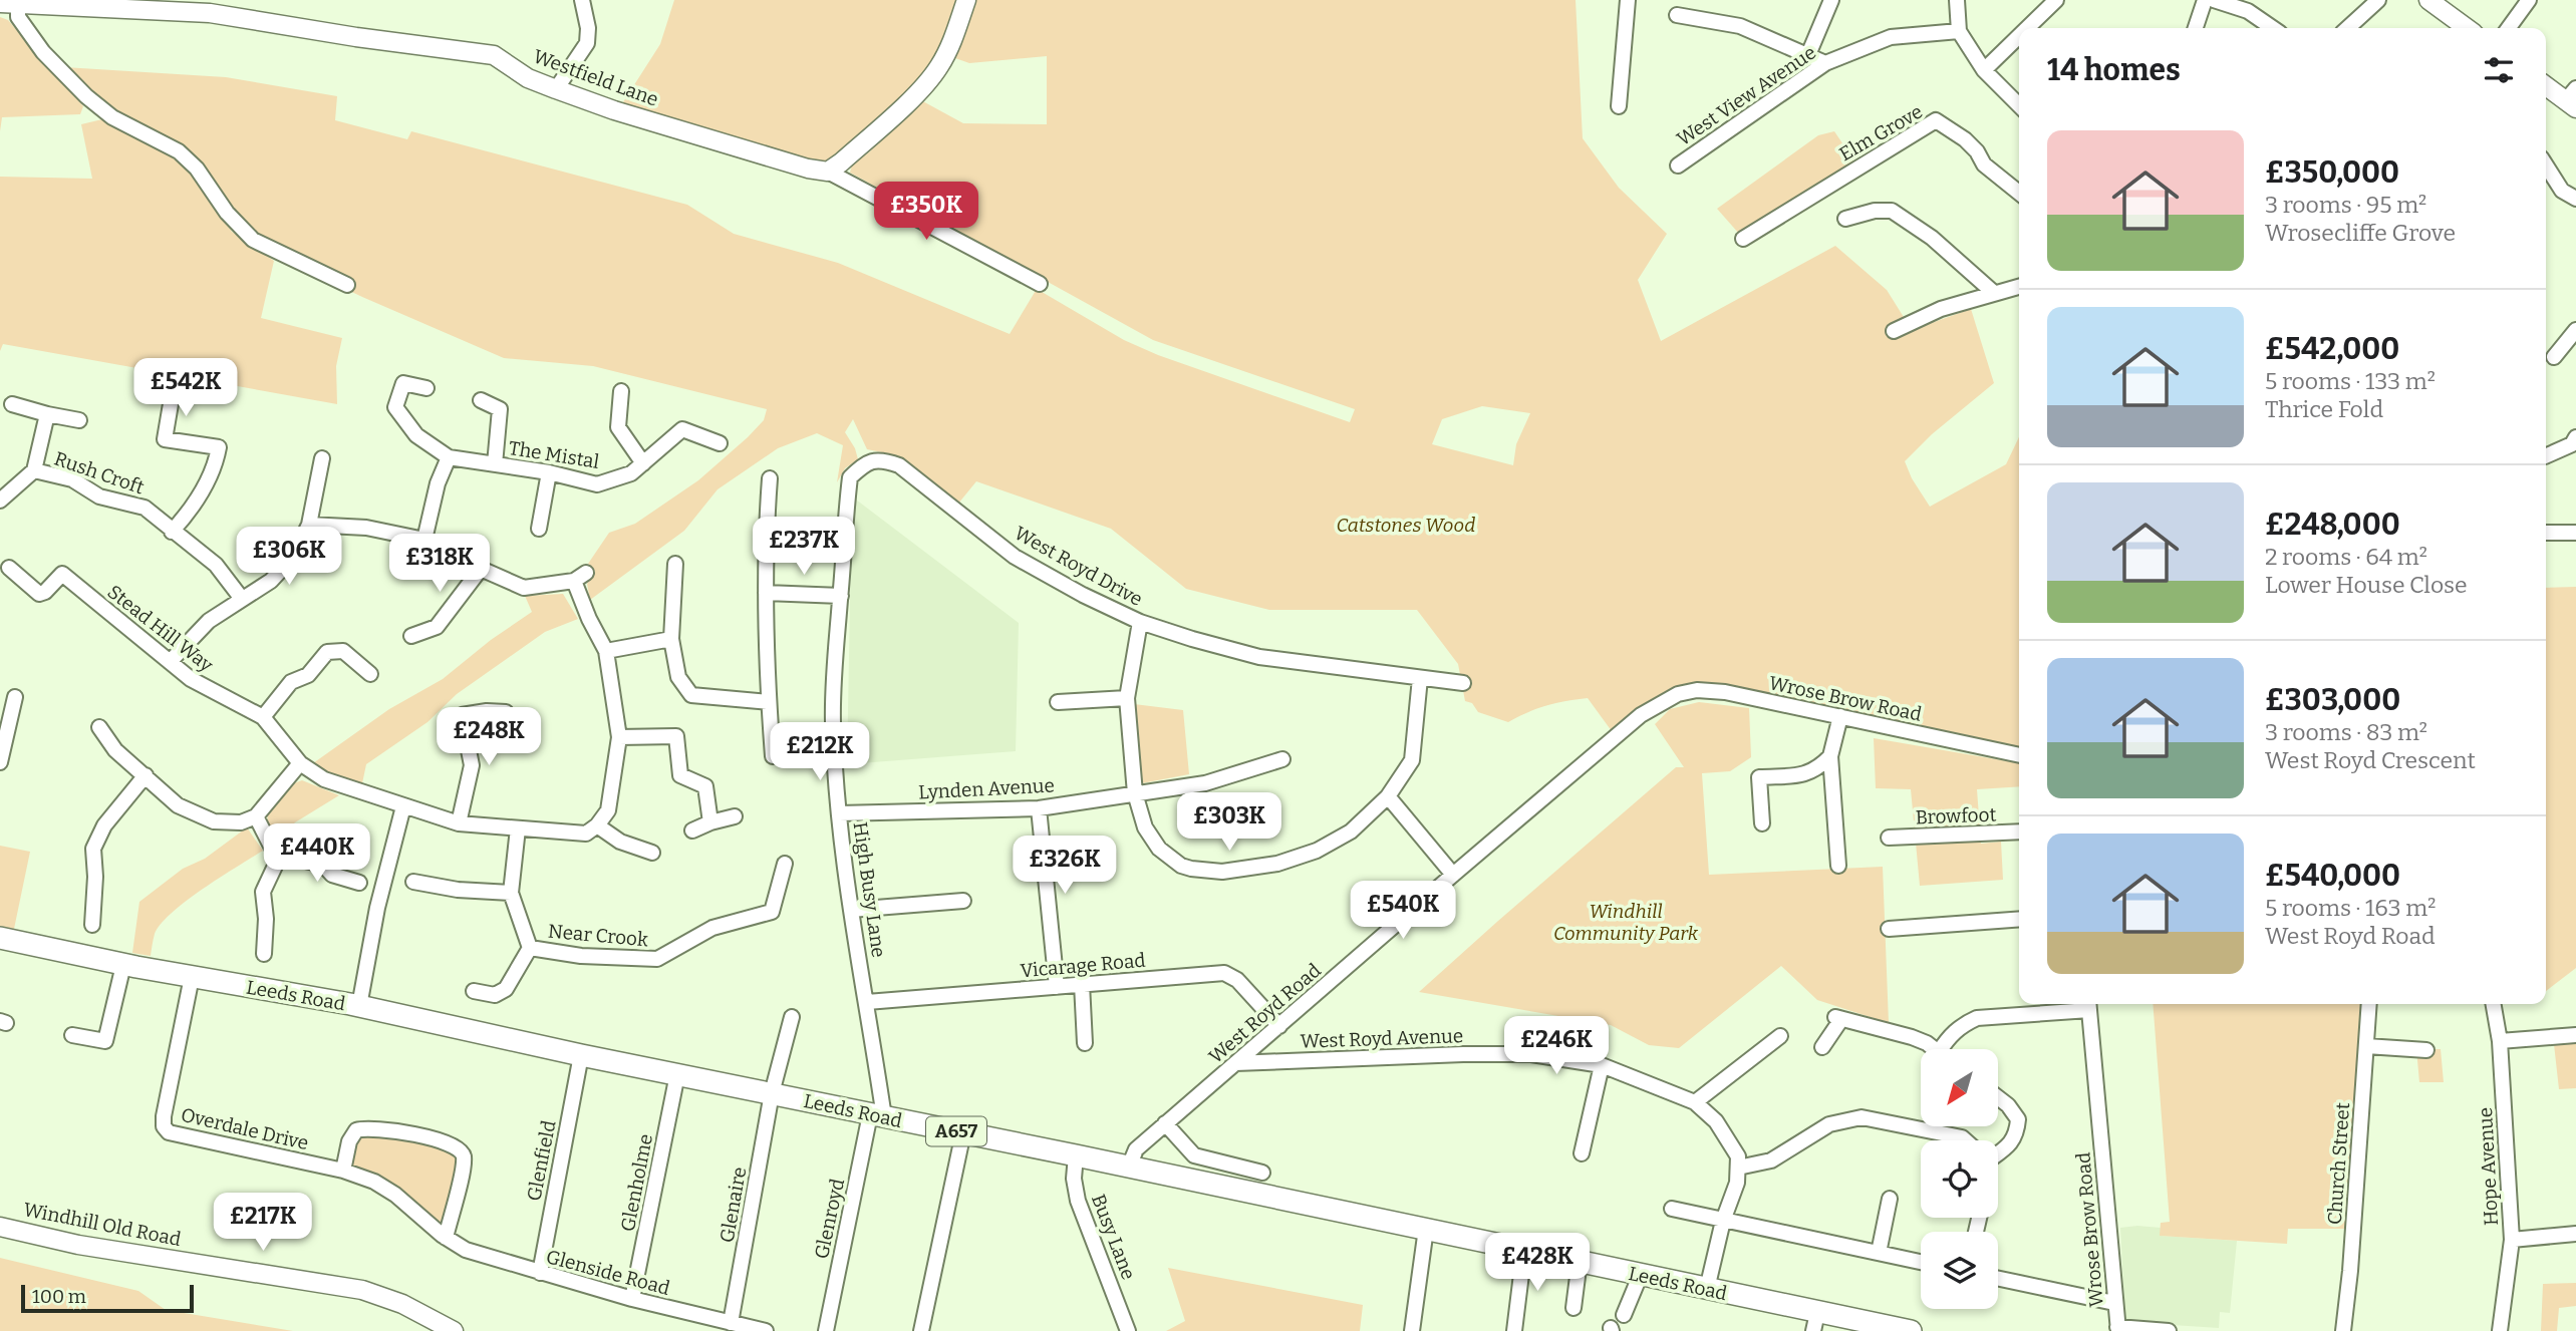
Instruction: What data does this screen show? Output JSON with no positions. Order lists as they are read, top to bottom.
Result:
{
  "streets": {
    "main road": ["Leeds Road", "A657"],
    "street": [
      "Westfield Lane",
      "West View Avenue",
      "Elm Grove",
      "The Mistal",
      "Rush Croft",
      "West Royd Drive",
      "Stead Hill Way",
      "Wrose Brow Road",
      "Lynden Avenue",
      "Browfoot",
      "High Busy Lane",
      "Near Crook",
      "Vicarage Road",
      "West Royd Road",
      "West Royd Avenue",
      "Overdale Drive",
      "Glenfield",
      "Church Street",
      "Hope Avenue",
      "Glenholme",
      "Glenaire",
      "Glenroyd",
      "Windhill Old Road",
      "Busy Lane",
      "Glenside Road"
    ]
  },
  "crossings": [
    ["West Royd Drive", "High Busy Lane"],
    ["Stead Hill Way", "Near Crook"],
    ["Wrose Brow Road", "West Royd Road"],
    ["Lynden Avenue", "High Busy Lane"],
    ["High Busy Lane", "Vicarage Road"],
    ["High Busy Lane", "Leeds Road"],
    ["High Busy Lane", "Glenroyd"],
    ["Vicarage Road", "West Royd Road"],
    ["Leeds Road", "West Royd Road"],
    ["Leeds Road", "Overdale Drive"],
    ["Leeds Road", "Glenfield"],
    ["Leeds Road", "Glenholme"],
    ["Leeds Road", "Glenaire"],
    ["Leeds Road", "Glenroyd"],
    ["Leeds Road", "Busy Lane"],
    ["West Royd Road", "West Royd Avenue"],
    ["Overdale Drive", "Glenside Road"],
    ["Glenfield", "Glenside Road"],
    ["Glenholme", "Glenside Road"],
    ["Glenaire", "Glenside Road"]
  ],
  "parks": ["Catstones Wood", "Windhill Community Park"],
  "scale_bar": "100 m",
  "north": "bottom left",
  "page": {
    "heading": "14 homes",
    "list": [
      {
        "name": "£350,000",
        "note": "3 rooms · 95 m² · Wrosecliffe Grove"
      },
      {
        "name": "£542,000",
        "note": "5 rooms · 133 m² · Thrice Fold"
      },
      {
        "name": "£248,000",
        "note": "2 rooms · 64 m² · Lower House Close"
      },
      {
        "name": "£303,000",
        "note": "3 rooms · 83 m² · West Royd Crescent"
      },
      {
        "name": "£540,000",
        "note": "5 rooms · 163 m² · West Royd Road"
      }
    ],
    "price": [
      "£350K",
      "£542K",
      "£237K",
      "£306K",
      "£318K",
      "£248K",
      "£212K",
      "£303K",
      "£440K",
      "£326K",
      "£540K",
      "£246K",
      "£217K",
      "£428K"
    ],
    "scale": "100 m"
  }
}
